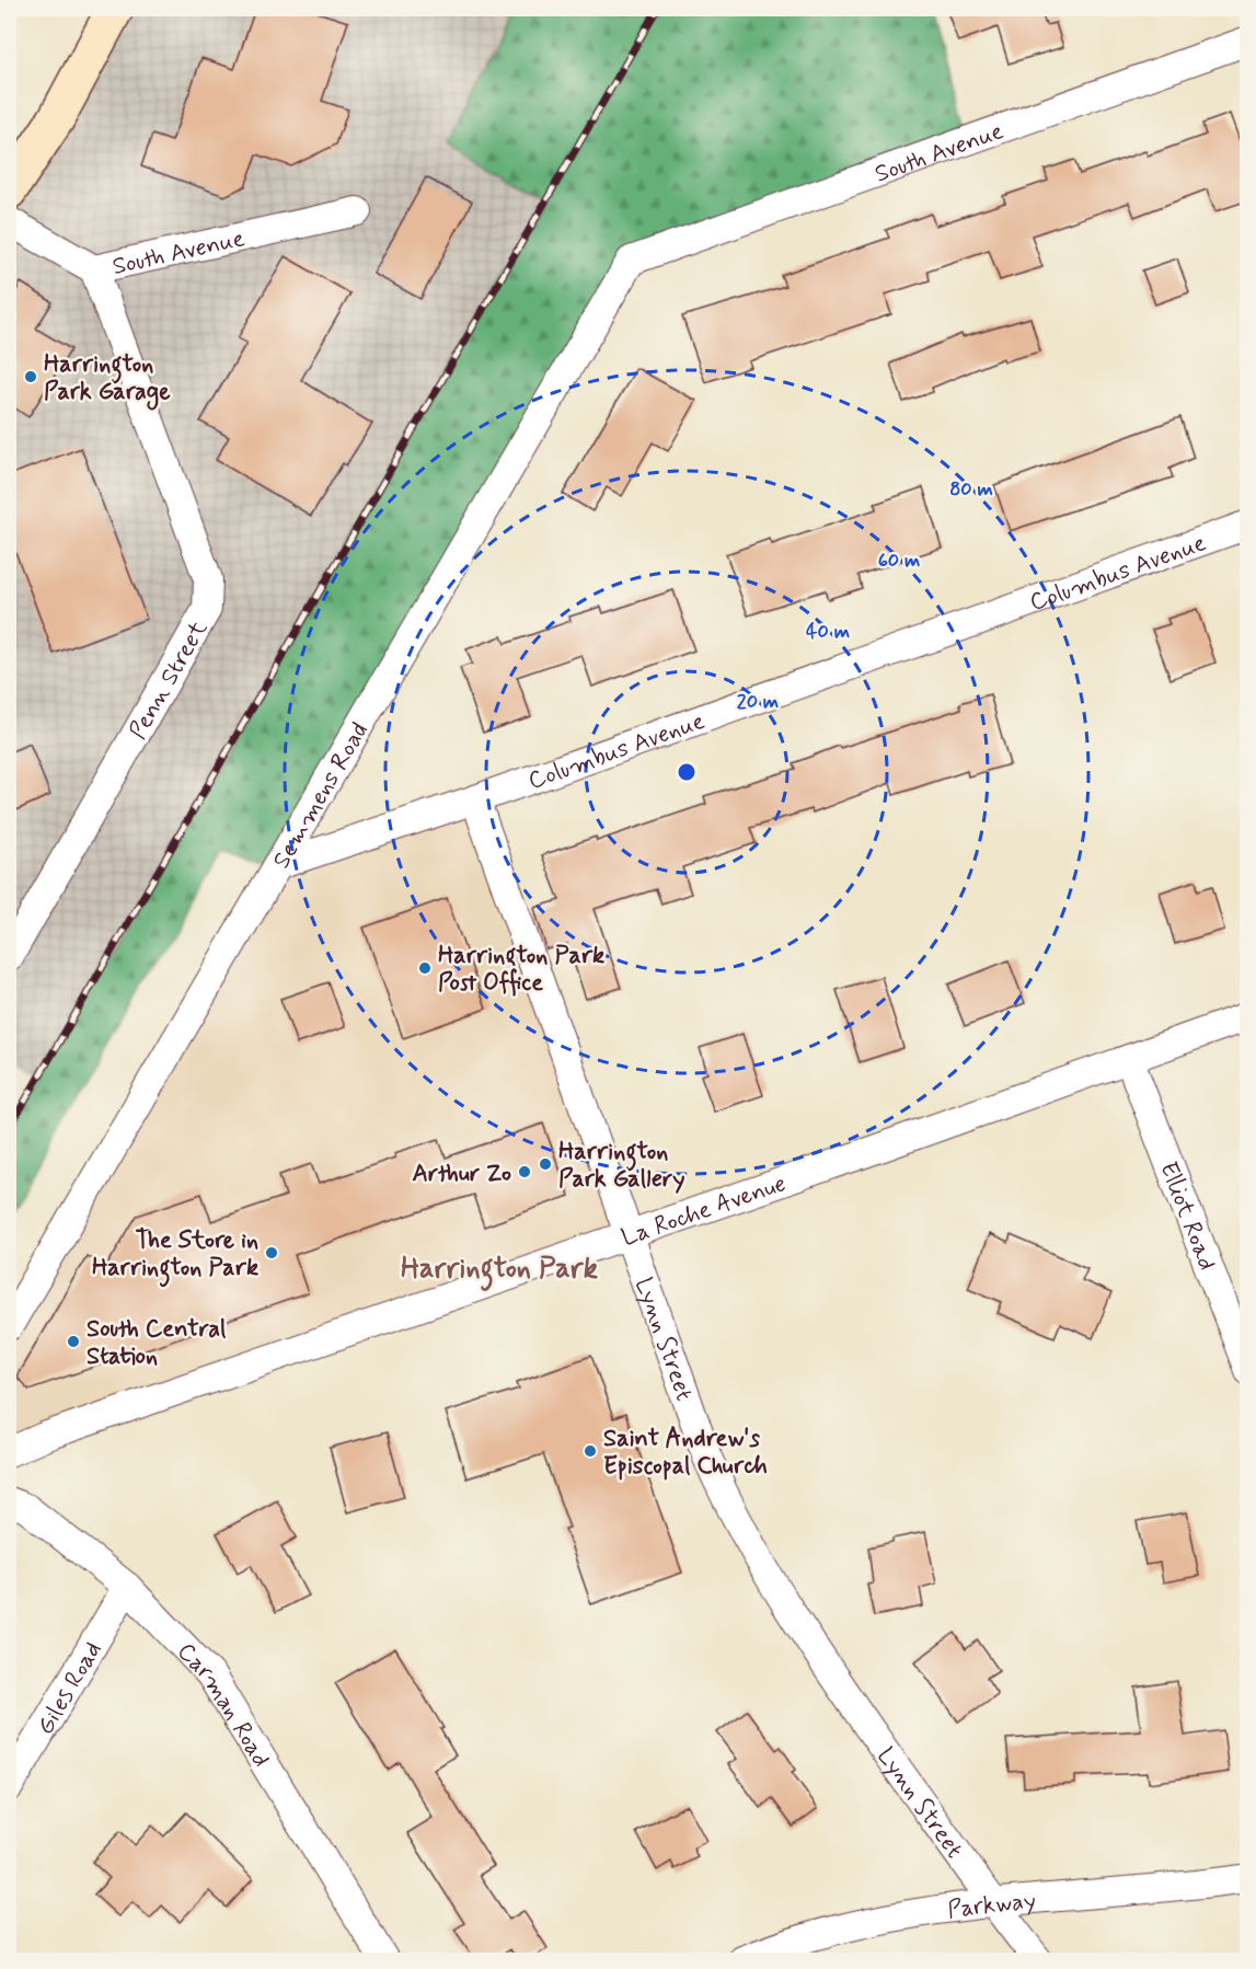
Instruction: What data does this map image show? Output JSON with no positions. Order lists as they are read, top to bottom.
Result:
{
  "streets": {
    "street": [
      "South Avenue",
      "Columbus Avenue",
      "Penn Street",
      "Semmens Road",
      "La Roche Avenue",
      "Elliot Road",
      "Lynn Street",
      "Giles Road",
      "Carman Road",
      "Parkway"
    ]
  },
  "crossings": [
    ["South Avenue", "Penn Street"],
    ["South Avenue", "Semmens Road"],
    ["Columbus Avenue", "Semmens Road"],
    ["Columbus Avenue", "Lynn Street"],
    ["La Roche Avenue", "Elliot Road"],
    ["La Roche Avenue", "Lynn Street"],
    ["Lynn Street", "Parkway"],
    ["Giles Road", "Carman Road"]
  ],
  "districts": ["Harrington Park"],
  "places": [
    "Harrington Park Garage",
    "Harrington Park Post Office",
    "Harrington Park Gallery",
    "Arthur Zo",
    "The Store in Harrington Park",
    "South Central Station",
    "Saint Andrew's Episcopal Church"
  ],
  "rings": [
    "80 m",
    "60 m",
    "40 m",
    "20 m"
  ]
}
